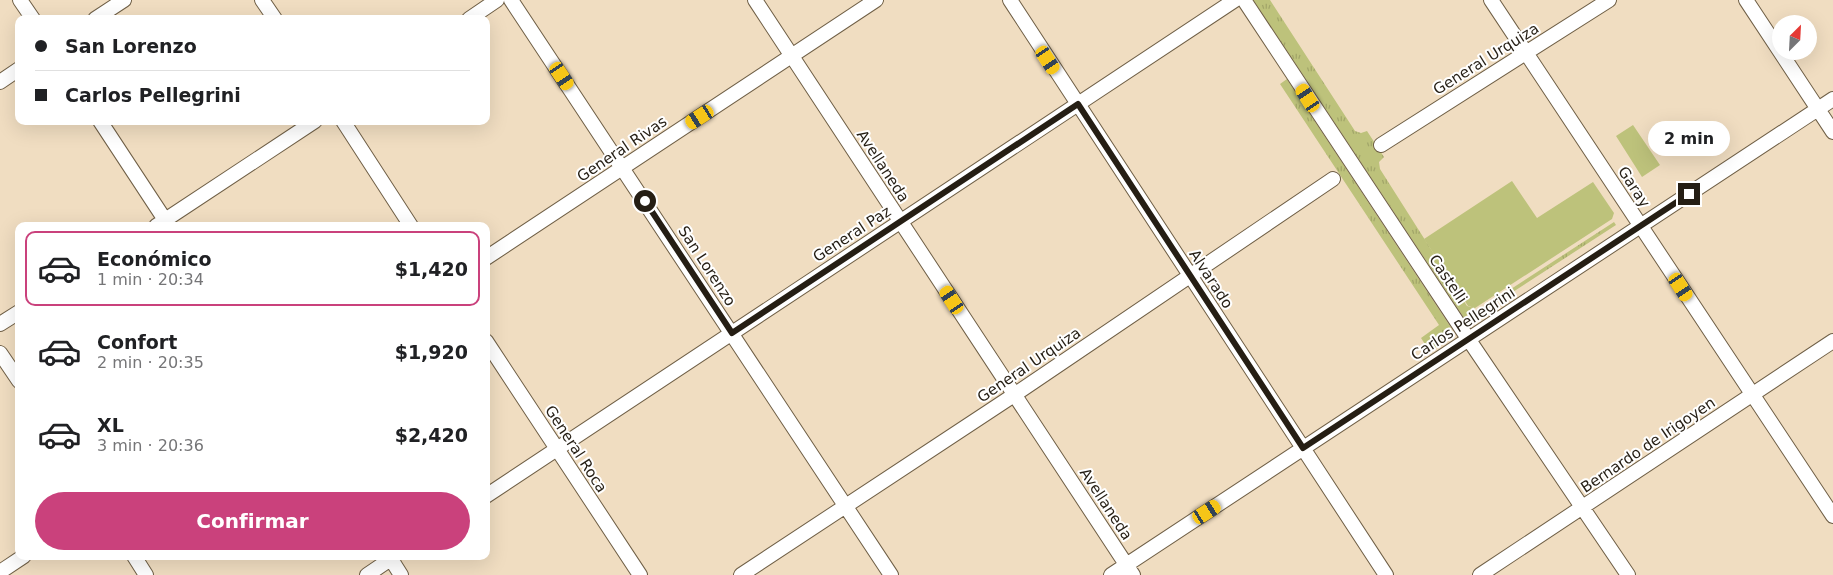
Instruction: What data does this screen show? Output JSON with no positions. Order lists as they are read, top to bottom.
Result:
{
  "streets": {
    "street": [
      "General Urquiza",
      "General Rivas",
      "Avellaneda",
      "Garay",
      "General Paz",
      "San Lorenzo",
      "Alvarado",
      "Castelli",
      "Carlos Pellegrini",
      "Bernardo de Irigoyen",
      "General Roca"
    ]
  },
  "crossings": [
    ["General Urquiza", "Avellaneda"],
    ["General Urquiza", "Garay"],
    ["General Urquiza", "San Lorenzo"],
    ["General Urquiza", "Alvarado"],
    ["General Rivas", "Avellaneda"],
    ["General Rivas", "San Lorenzo"],
    ["Avellaneda", "General Paz"],
    ["Avellaneda", "Carlos Pellegrini"],
    ["Garay", "Carlos Pellegrini"],
    ["Garay", "Bernardo de Irigoyen"],
    ["General Paz", "San Lorenzo"],
    ["General Paz", "Alvarado"],
    ["General Paz", "General Roca"],
    ["Alvarado", "Carlos Pellegrini"],
    ["Castelli", "Carlos Pellegrini"],
    ["Castelli", "Bernardo de Irigoyen"]
  ],
  "north": "top right",
  "page": {
    "banner": ["San Lorenzo", "Carlos Pellegrini"],
    "bubble": "2 min",
    "list": [
      {
        "name": "Económico",
        "note": "1 min · 20:34",
        "value": "$1,420"
      },
      {
        "name": "Confort",
        "note": "2 min · 20:35",
        "value": "$1,920"
      },
      {
        "name": "XL",
        "note": "3 min · 20:36",
        "value": "$2,420"
      }
    ],
    "buttons": "Confirmar"
  }
}
